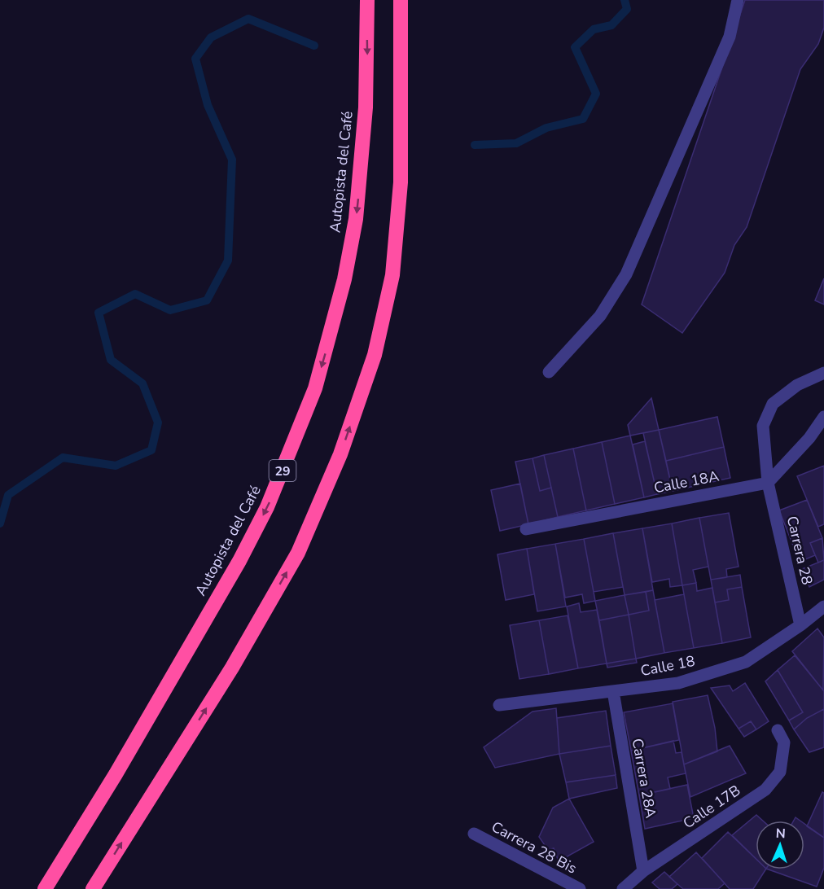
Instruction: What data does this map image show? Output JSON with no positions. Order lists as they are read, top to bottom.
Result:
{
  "streets": {
    "highway": ["Autopista del Café", "29"],
    "street": [
      "Calle 18A",
      "Carrera 28",
      "Calle 18",
      "Carrera 28A",
      "Calle 17B",
      "Carrera 28 Bis"
    ]
  },
  "crossings": [
    ["Calle 18A", "Carrera 28"],
    ["Carrera 28", "Calle 18"],
    ["Calle 18", "Carrera 28A"],
    ["Carrera 28A", "Calle 17B"]
  ],
  "north": "top"
}
